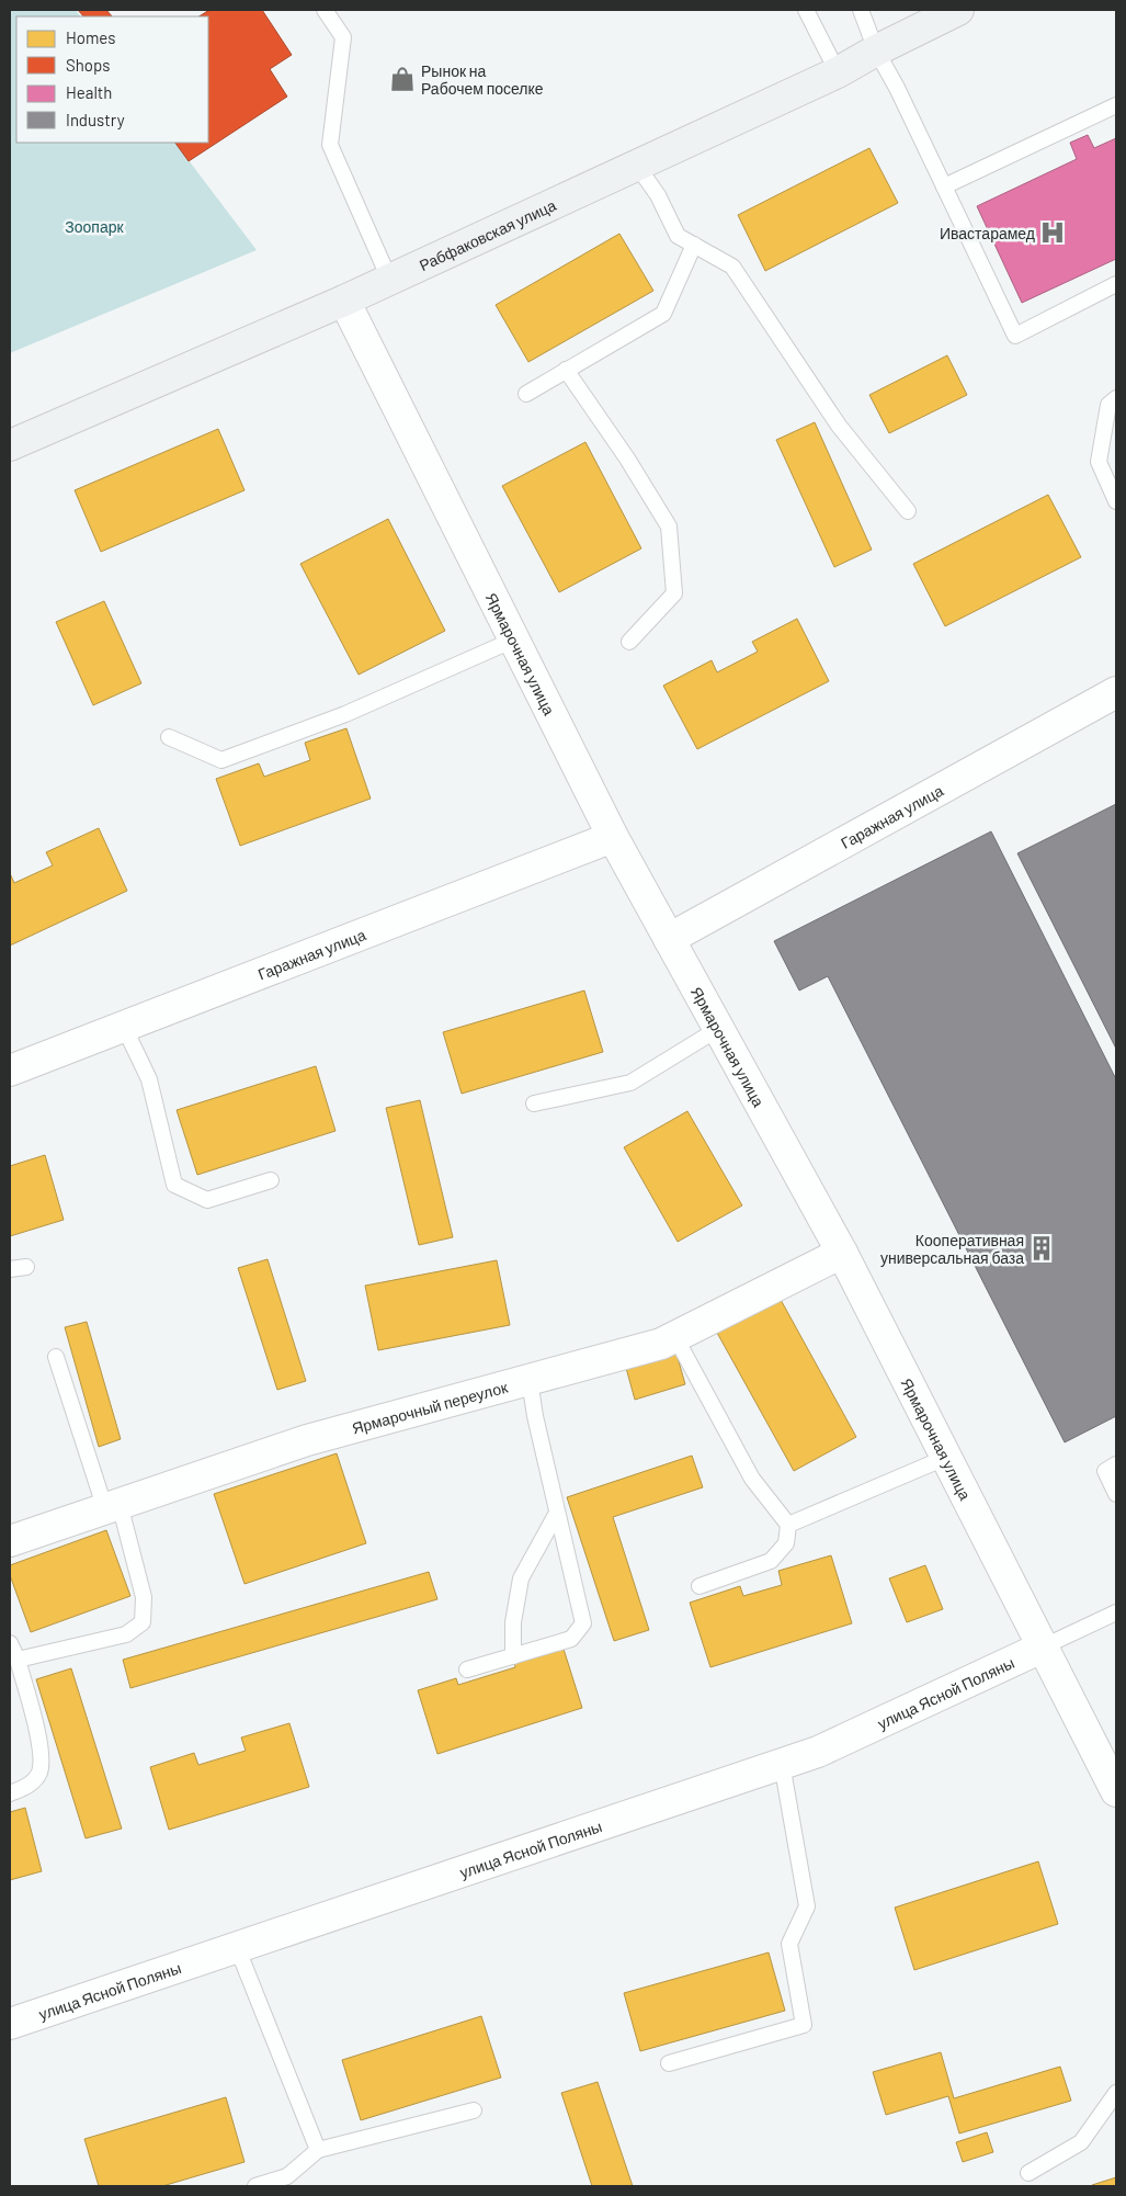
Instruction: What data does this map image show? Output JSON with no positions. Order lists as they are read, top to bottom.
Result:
{
  "streets": {
    "main road": ["Рабфаковская улица"],
    "street": [
      "Ярмарочная улица",
      "Гаражная улица",
      "Ярмарочный переулок",
      "улица Ясной Поляны"
    ]
  },
  "crossings": [
    ["Рабфаковская улица", "Ярмарочная улица"],
    ["Ярмарочная улица", "Гаражная улица"],
    ["Ярмарочная улица", "Ярмарочный переулок"],
    ["Ярмарочная улица", "улица Ясной Поляны"]
  ],
  "parks": ["Зоопарк"],
  "places": {
    "shop": ["Рынок на Рабочем поселке"],
    "hospital": ["Ивастарамед"],
    "building": ["Кооперативная универсальная база"]
  },
  "legend": [
    "Homes",
    "Shops",
    "Health",
    "Industry"
  ]
}
